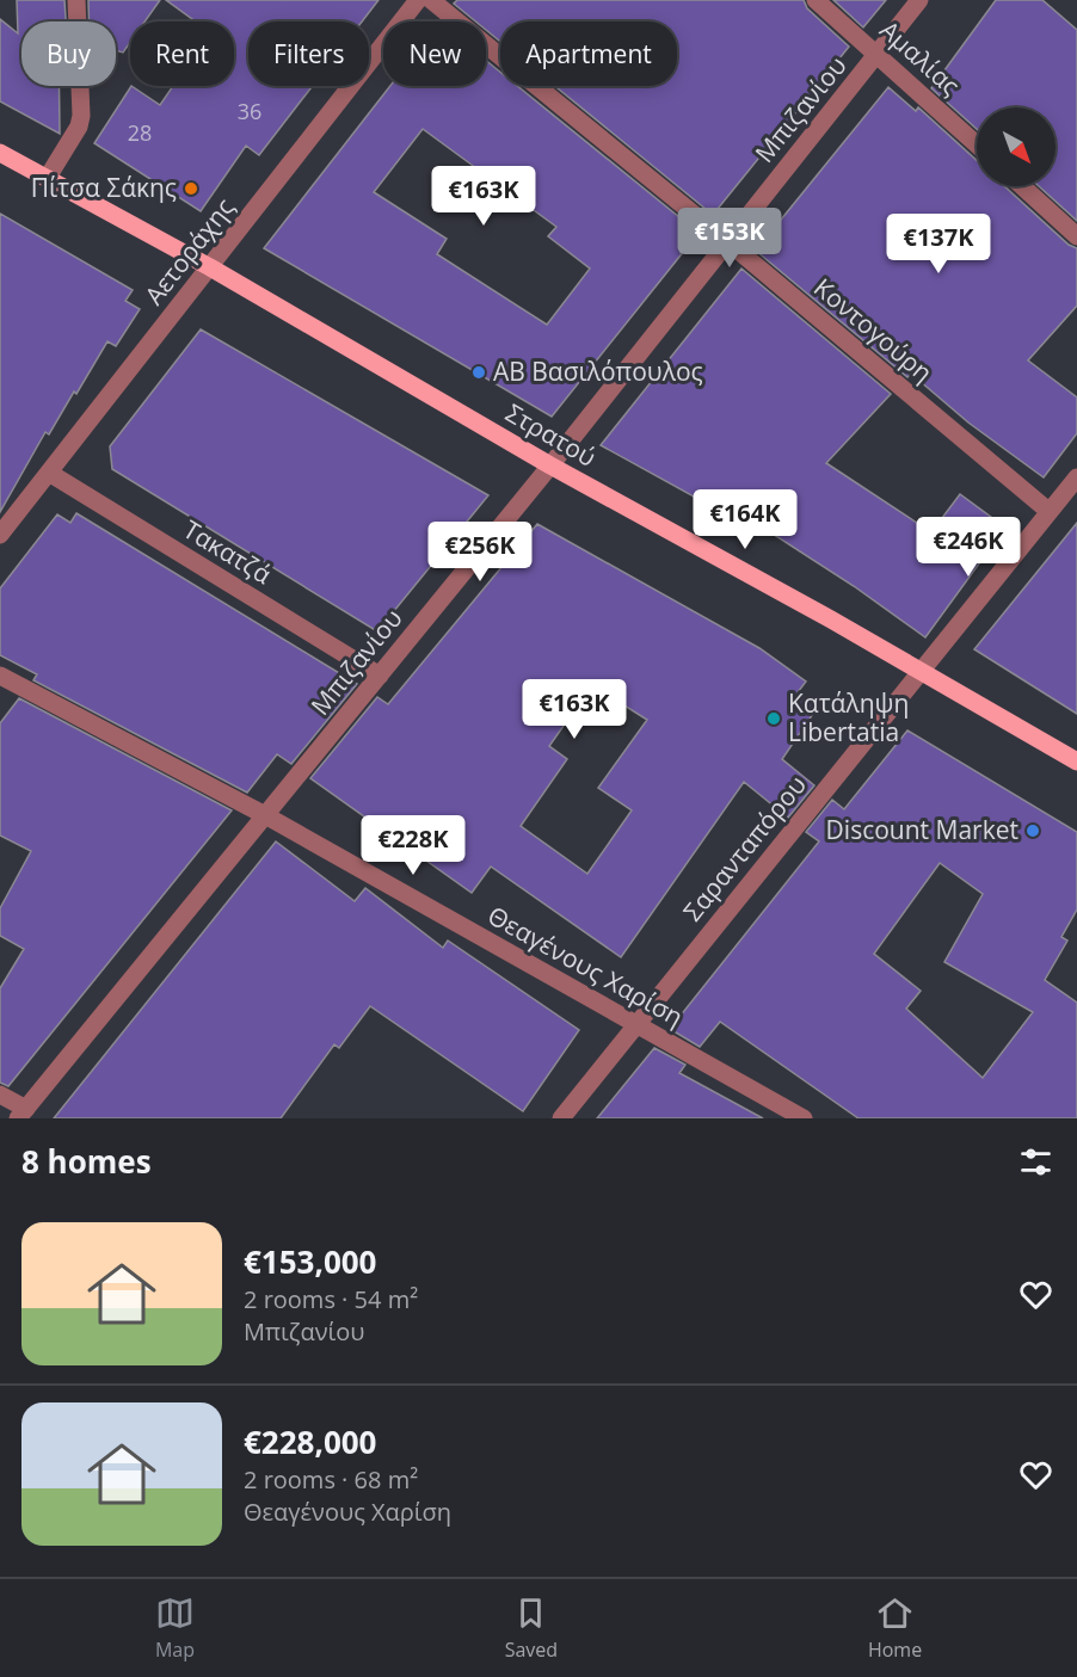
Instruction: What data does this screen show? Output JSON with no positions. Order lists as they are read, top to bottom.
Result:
{
  "streets": {
    "main road": ["Στρατού"],
    "street": [
      "Αμαλίας",
      "Μπιζανίου",
      "Αετοράχης",
      "Κοντογούρη",
      "Τακατζά",
      "Σαρανταπόρου",
      "Θεαγένους Χαρίση"
    ]
  },
  "crossings": [
    ["Αμαλίας", "Μπιζανίου"],
    ["Μπιζανίου", "Κοντογούρη"],
    ["Μπιζανίου", "Στρατού"],
    ["Μπιζανίου", "Τακατζά"],
    ["Μπιζανίου", "Θεαγένους Χαρίση"],
    ["Αετοράχης", "Στρατού"],
    ["Αετοράχης", "Τακατζά"],
    ["Κοντογούρη", "Σαρανταπόρου"],
    ["Στρατού", "Σαρανταπόρου"],
    ["Σαρανταπόρου", "Θεαγένους Χαρίση"]
  ],
  "places": [
    "Πίτσα Σάκης",
    "ΑΒ Βασιλόπουλος",
    "Κατάληψη Libertatia",
    "Discount Market"
  ],
  "house_numbers": ["36", "28"],
  "north": "bottom right",
  "page": {
    "chip": [
      "Buy",
      "Rent",
      "Filters",
      "New",
      "Apartment"
    ],
    "price": [
      "€163K",
      "€153K",
      "€137K",
      "€164K",
      "€246K",
      "€256K",
      "€163K",
      "€228K"
    ],
    "heading": "8 homes",
    "list": [
      {
        "name": "€153,000",
        "note": "2 rooms · 54 m² · Μπιζανίου"
      },
      {
        "name": "€228,000",
        "note": "2 rooms · 68 m² · Θεαγένους Χαρίση"
      }
    ],
    "tabs": ["Map", "Saved", "Home"]
  }
}
